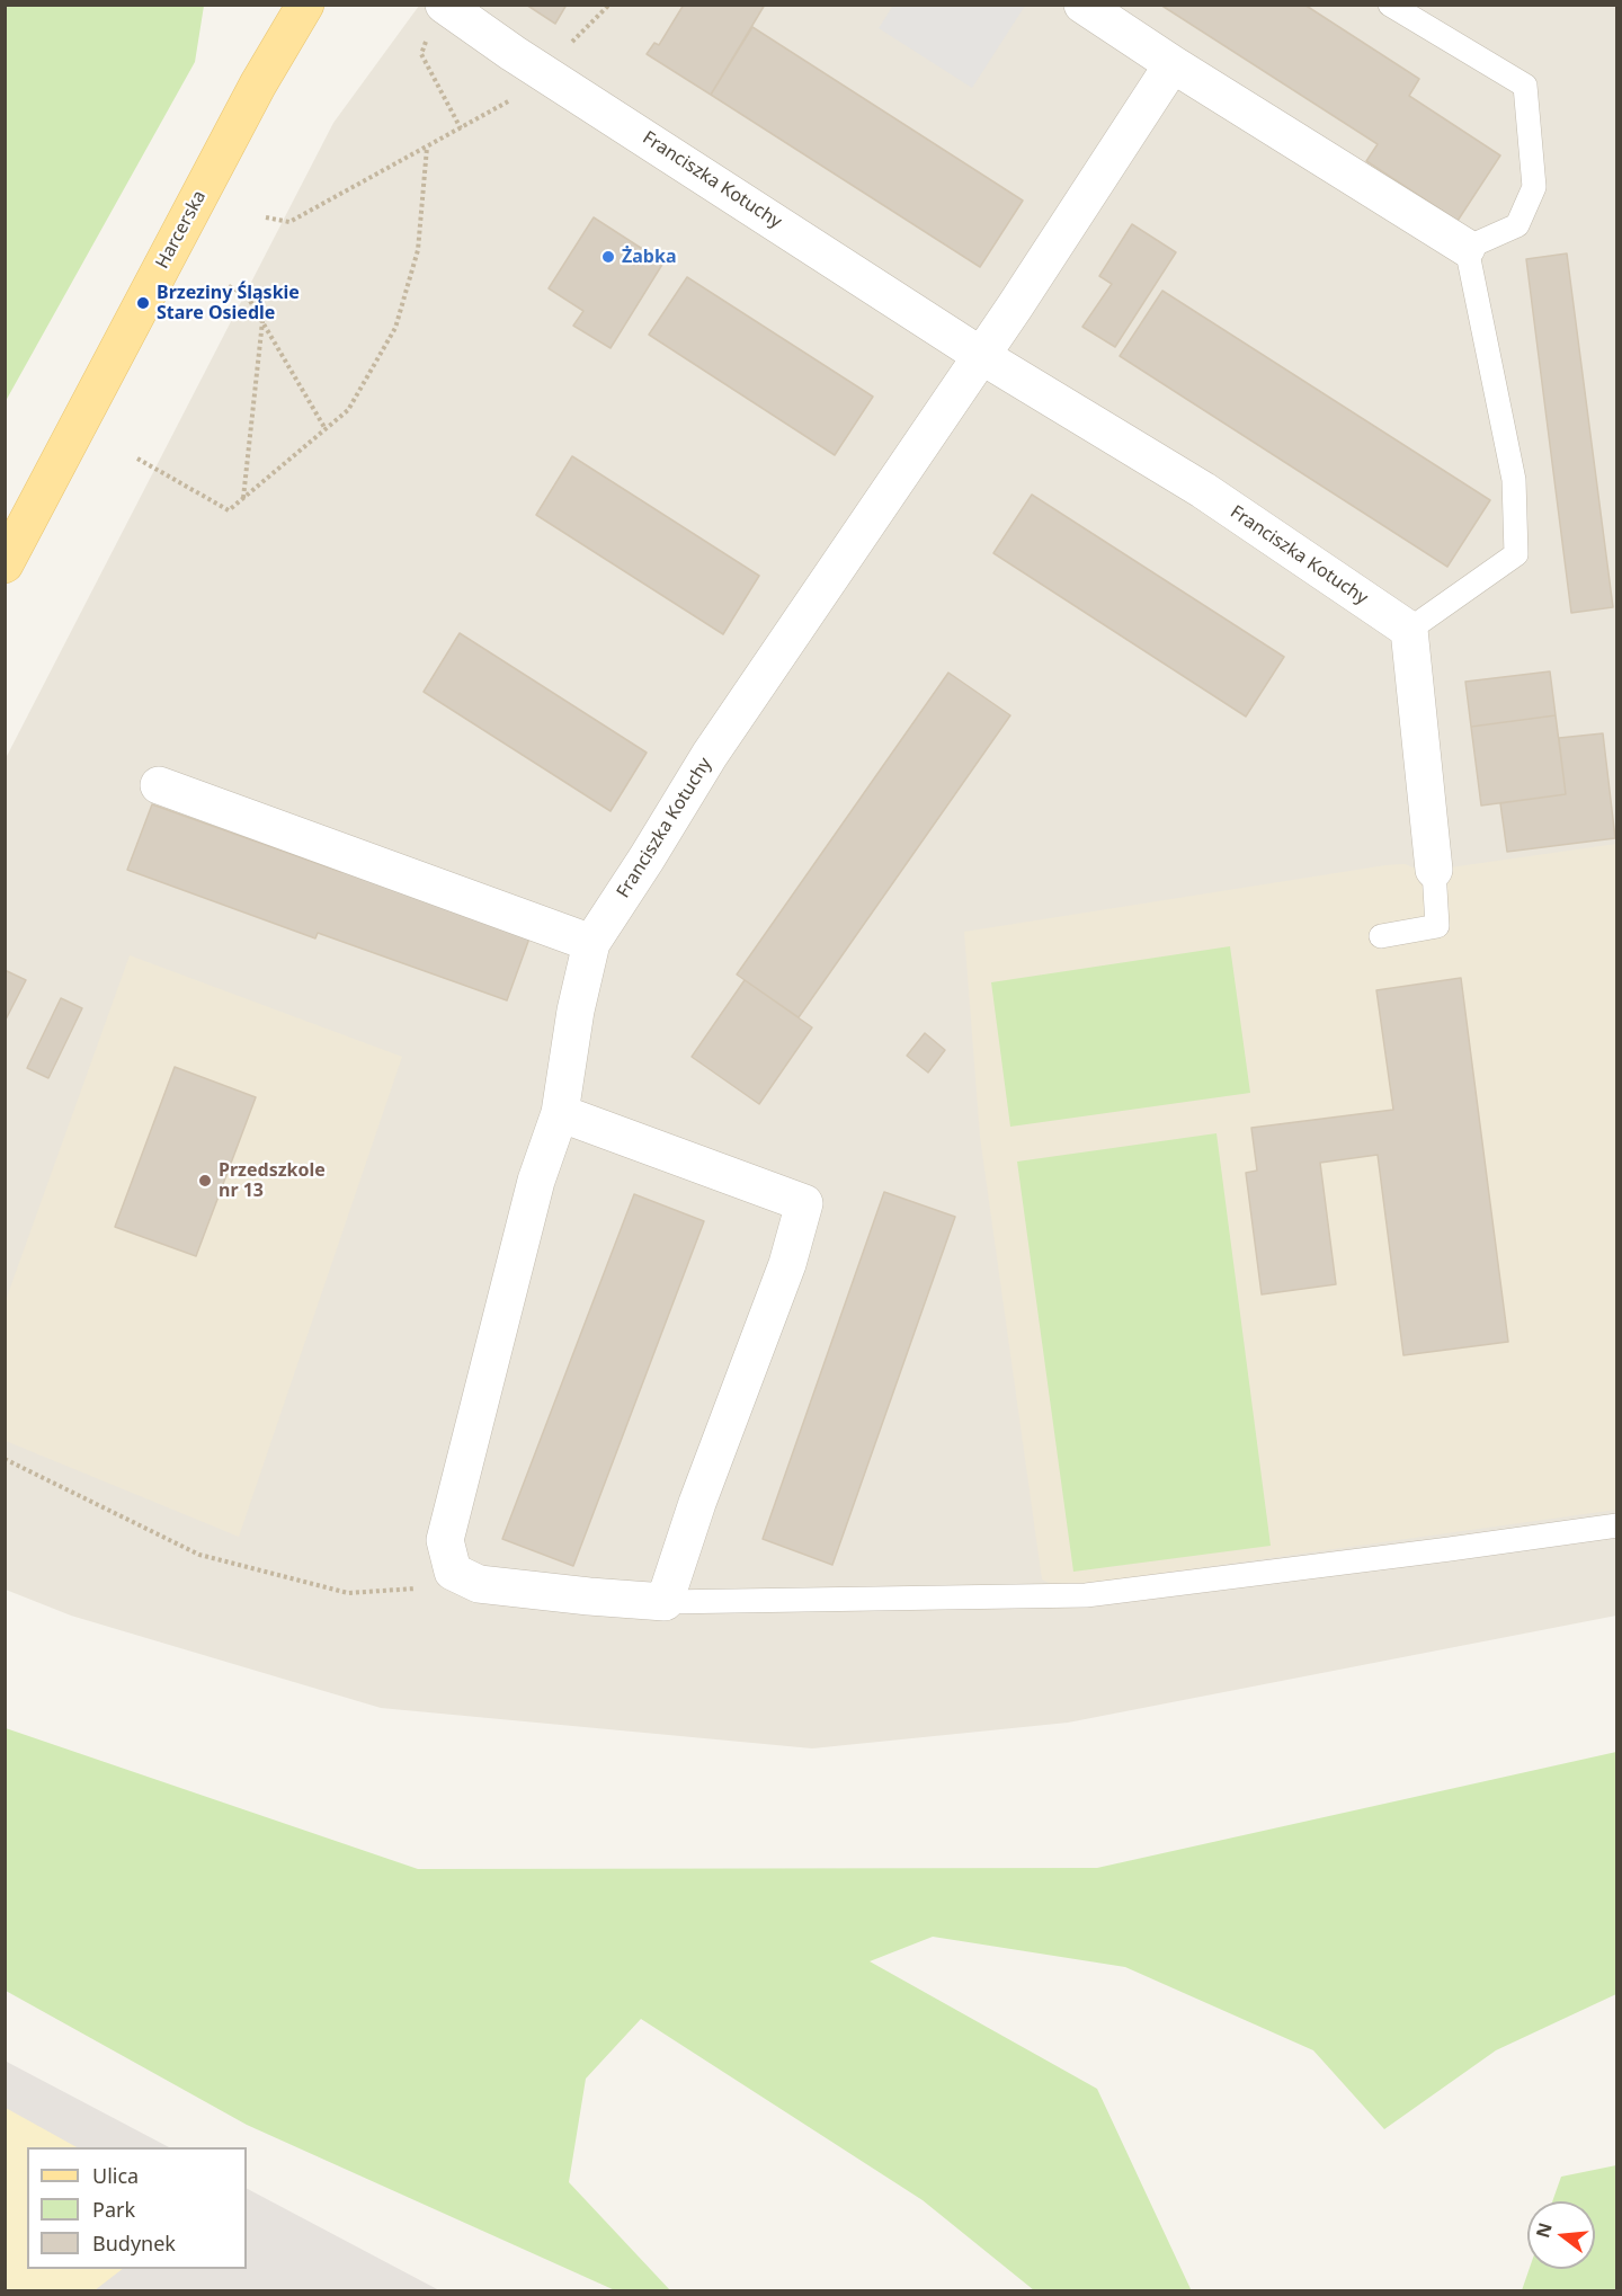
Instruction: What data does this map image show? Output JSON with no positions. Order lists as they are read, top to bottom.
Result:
{
  "streets": {
    "main road": ["Harcerska"],
    "street": ["Franciszka Kotuchy"]
  },
  "places": ["Żabka", "Brzeziny Śląskie Stare Osiedle", "Przedszkole nr 13"],
  "legend": ["Ulica", "Park", "Budynek"],
  "north": "left"
}
